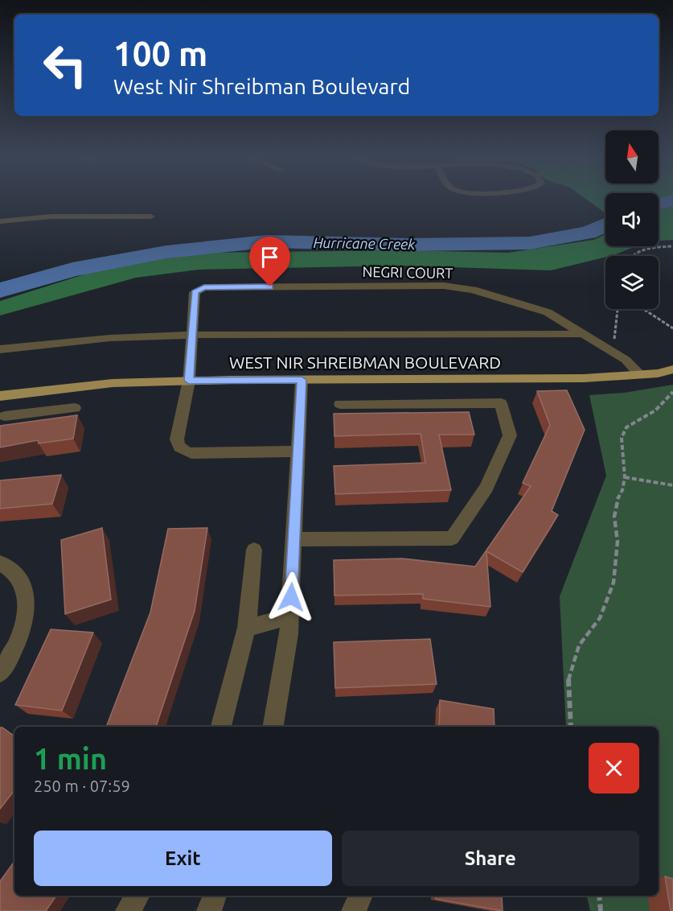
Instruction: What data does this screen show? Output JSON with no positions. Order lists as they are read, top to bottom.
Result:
{
  "streets": {
    "main road": ["WEST NIR SHREIBMAN BOULEVARD"],
    "street": ["NEGRI COURT"]
  },
  "crossings": [
    ["NEGRI COURT", "WEST NIR SHREIBMAN BOULEVARD"]
  ],
  "water": ["Hurricane Creek"],
  "north": "top",
  "page": {
    "turn": ["100 m", "West Nir Shreibman Boulevard"],
    "heading": ["1 min", "250 m · 07:59"],
    "buttons": ["Exit", "Share"]
  }
}
